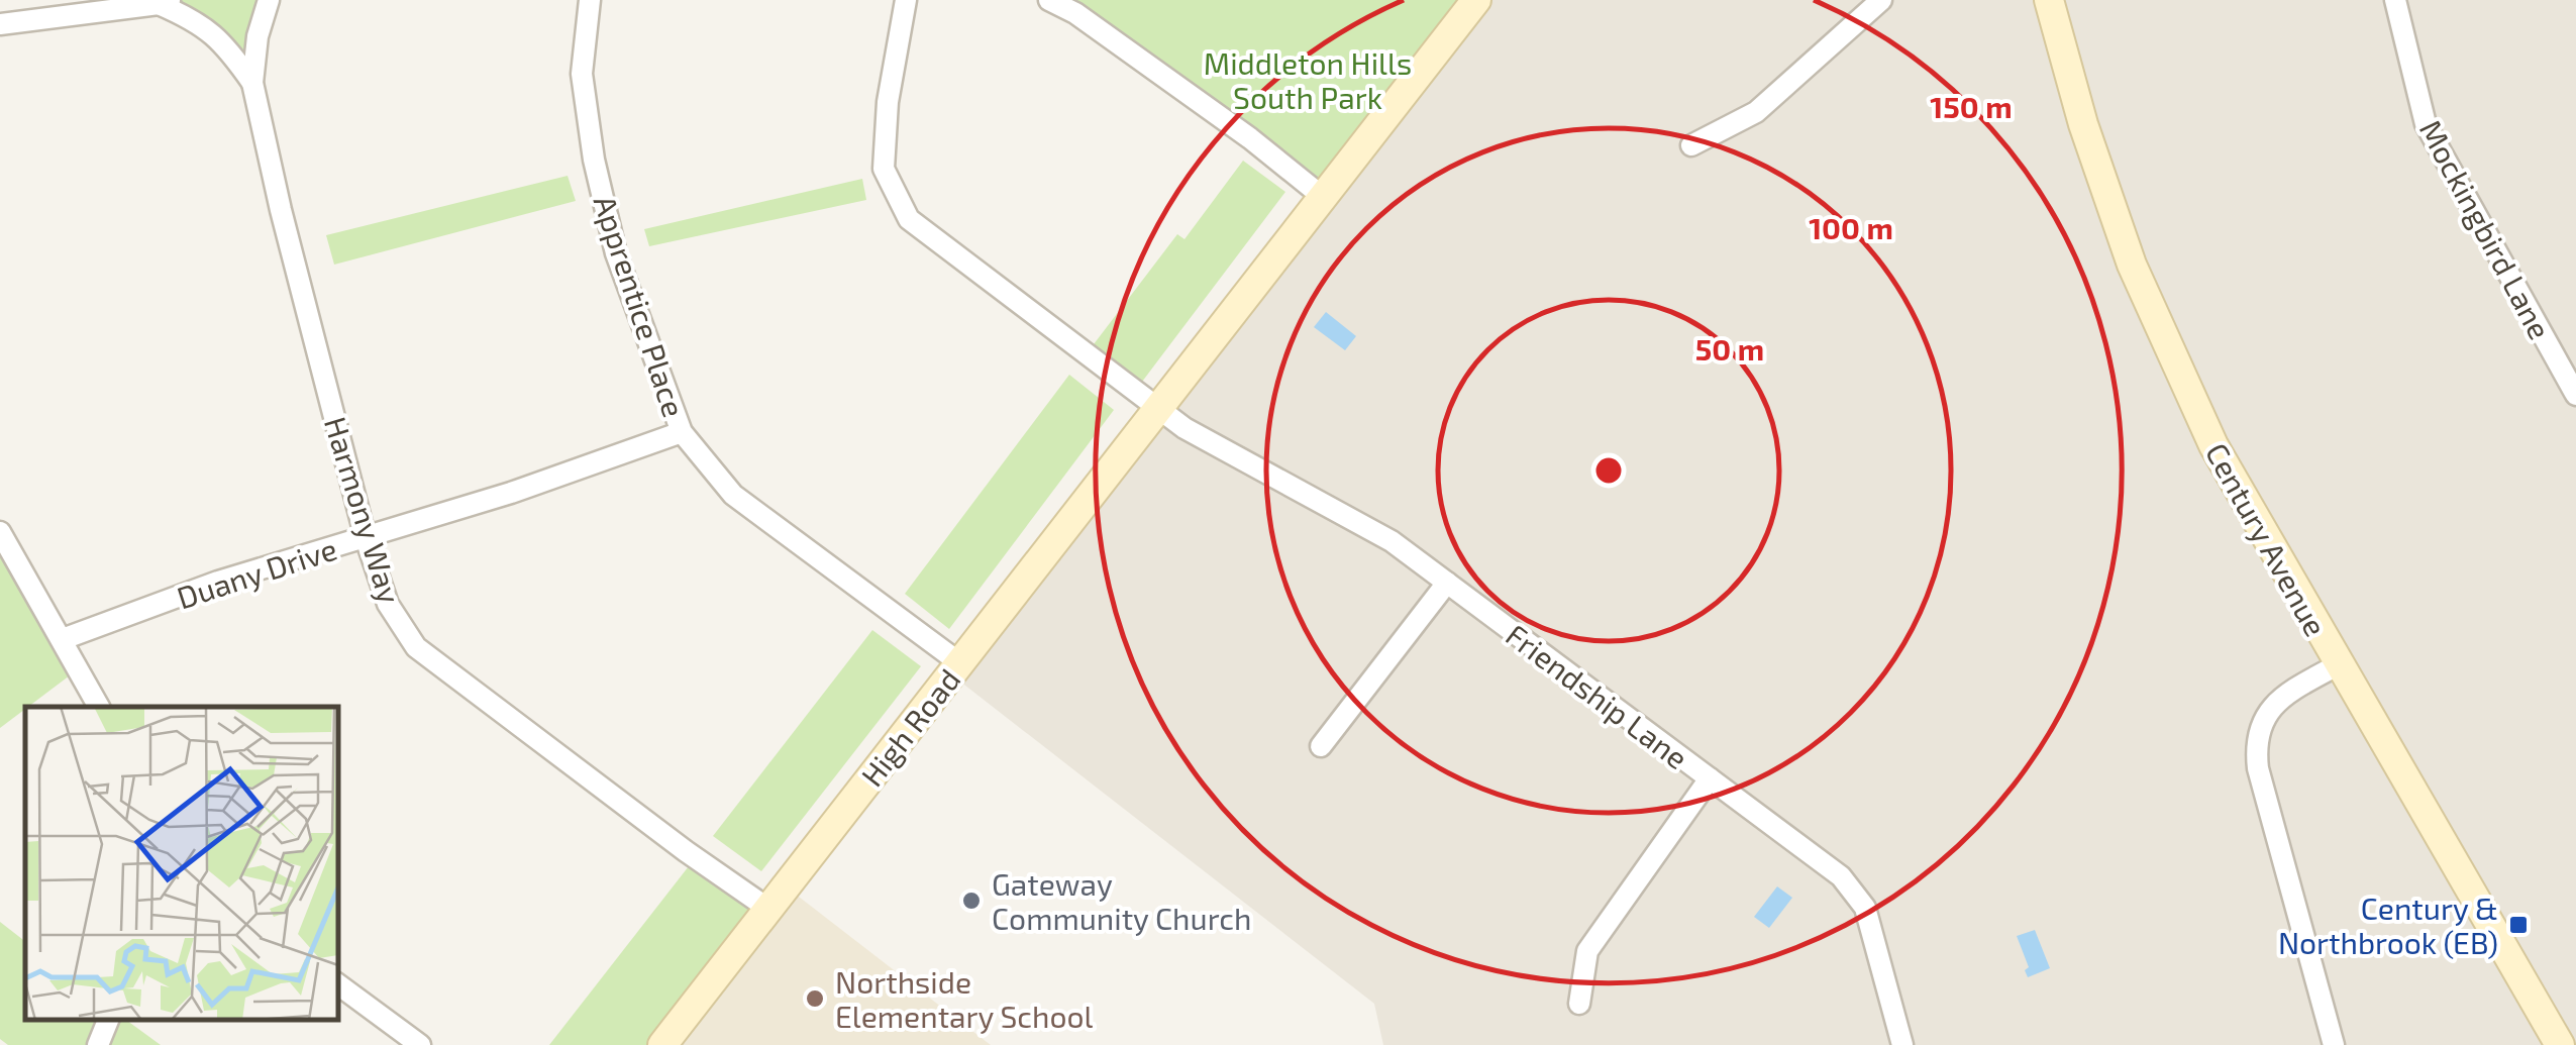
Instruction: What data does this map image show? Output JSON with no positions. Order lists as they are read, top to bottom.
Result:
{
  "streets": {
    "street": [
      "Mockingbird Lane",
      "Apprentice Place",
      "Harmony Way",
      "Century Avenue",
      "Duany Drive",
      "Friendship Lane",
      "High Road"
    ]
  },
  "crossings": [
    ["Apprentice Place", "Duany Drive"],
    ["Apprentice Place", "High Road"],
    ["Harmony Way", "Duany Drive"],
    ["Harmony Way", "High Road"],
    ["Friendship Lane", "High Road"]
  ],
  "parks": ["Middleton Hills South Park"],
  "places": {
    "other": ["Gateway Community Church", "Northside Elementary School"],
    "transit": ["Century & Northbrook (EB)"]
  },
  "rings": ["150 m", "100 m", "50 m"]
}
